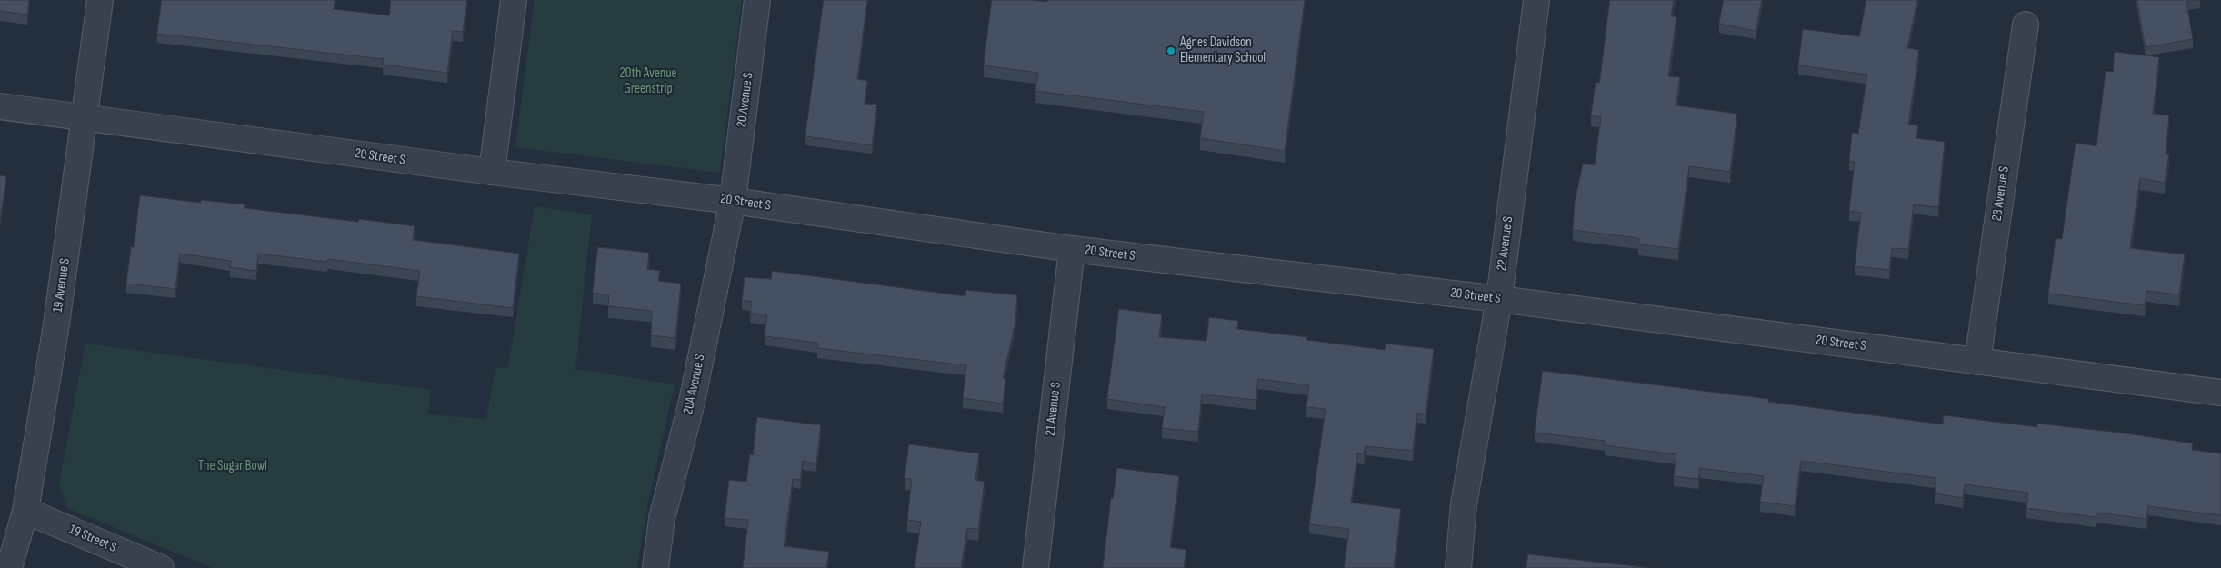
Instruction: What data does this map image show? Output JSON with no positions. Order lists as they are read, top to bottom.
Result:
{
  "streets": {
    "street": [
      "20 Avenue S",
      "20 Street S",
      "23 Avenue S",
      "22 Avenue S",
      "19 Avenue S",
      "20A Avenue S",
      "21 Avenue S",
      "19 Street S"
    ]
  },
  "crossings": [
    ["20 Avenue S", "20 Street S"],
    ["20 Avenue S", "20A Avenue S"],
    ["20 Street S", "23 Avenue S"],
    ["20 Street S", "22 Avenue S"],
    ["20 Street S", "19 Avenue S"],
    ["20 Street S", "20A Avenue S"],
    ["20 Street S", "21 Avenue S"],
    ["19 Avenue S", "19 Street S"]
  ],
  "parks": ["20th Avenue Greenstrip", "The Sugar Bowl"],
  "places": ["Agnes Davidson Elementary School"]
}
